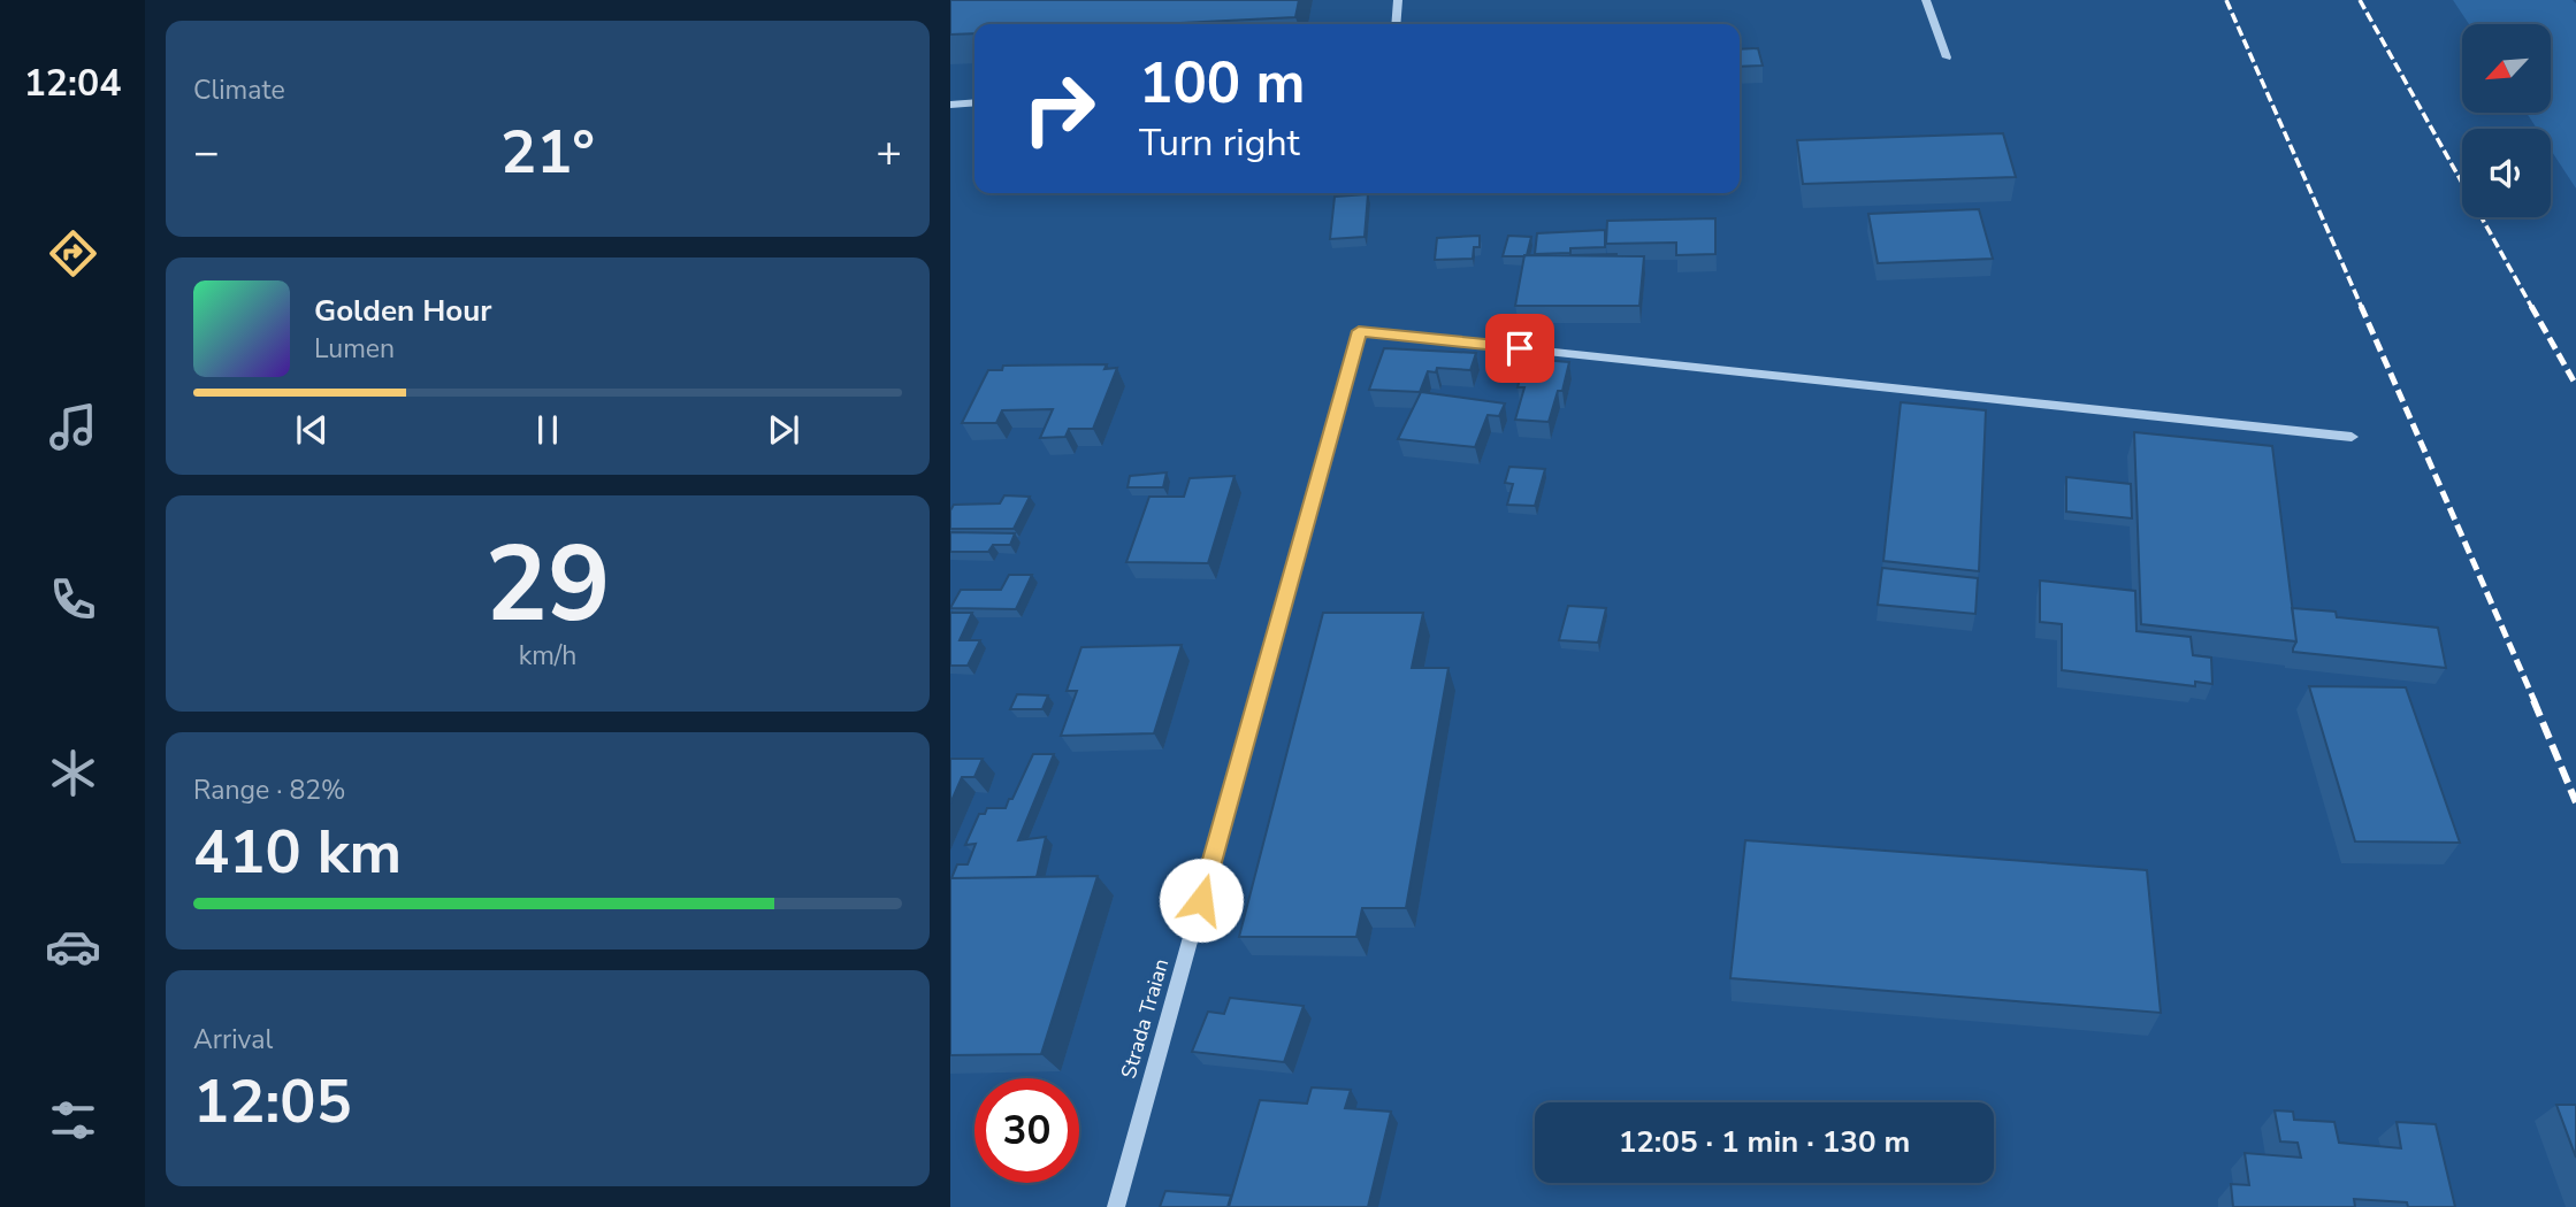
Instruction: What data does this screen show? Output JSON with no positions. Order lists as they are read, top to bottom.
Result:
{
  "streets": {
    "street": ["Strada Traian"]
  },
  "north": "bottom left",
  "page": {
    "tabs": "12:04",
    "tile": [
      "Climate",
      ["29", "km/h"],
      ["Range · 82%", "410 km"],
      ["Arrival", "12:05"]
    ],
    "turn": ["100 m", "Turn right"],
    "heat": ["−", "21°", "+"],
    "song": ["Golden Hour", "Lumen"],
    "limit": "30",
    "trip": "12:05 · 1 min · 130 m"
  }
}
